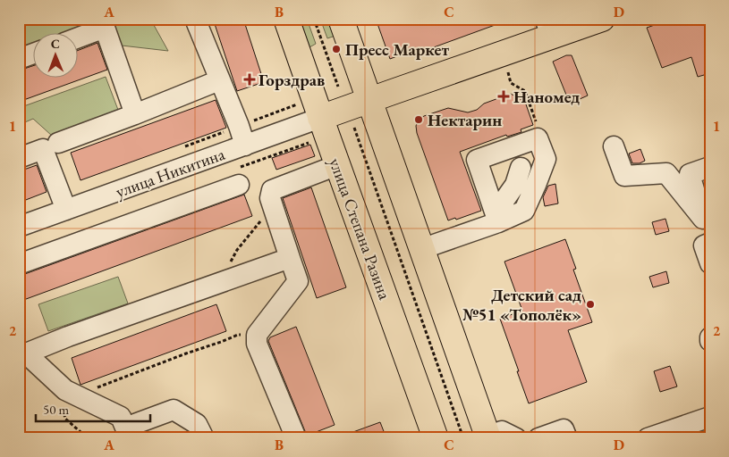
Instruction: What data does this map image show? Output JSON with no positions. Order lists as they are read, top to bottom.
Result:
{
  "streets": {
    "main road": ["улица Степана Разина"],
    "street": ["улица Никитина"]
  },
  "crossings": [
    ["улица Никитина", "улица Степана Разина"]
  ],
  "places": {
    "other": ["Пресс Маркет", "Нектарин", "Детский сад №51 «Тополёк»"],
    "health": ["Горздрав", "Наномед"]
  },
  "scale_bar": "50 m",
  "north": "top",
  "grid": {
    "columns": [
      "A",
      "B",
      "C",
      "D"
    ],
    "rows": ["1", "2"]
  }
}
